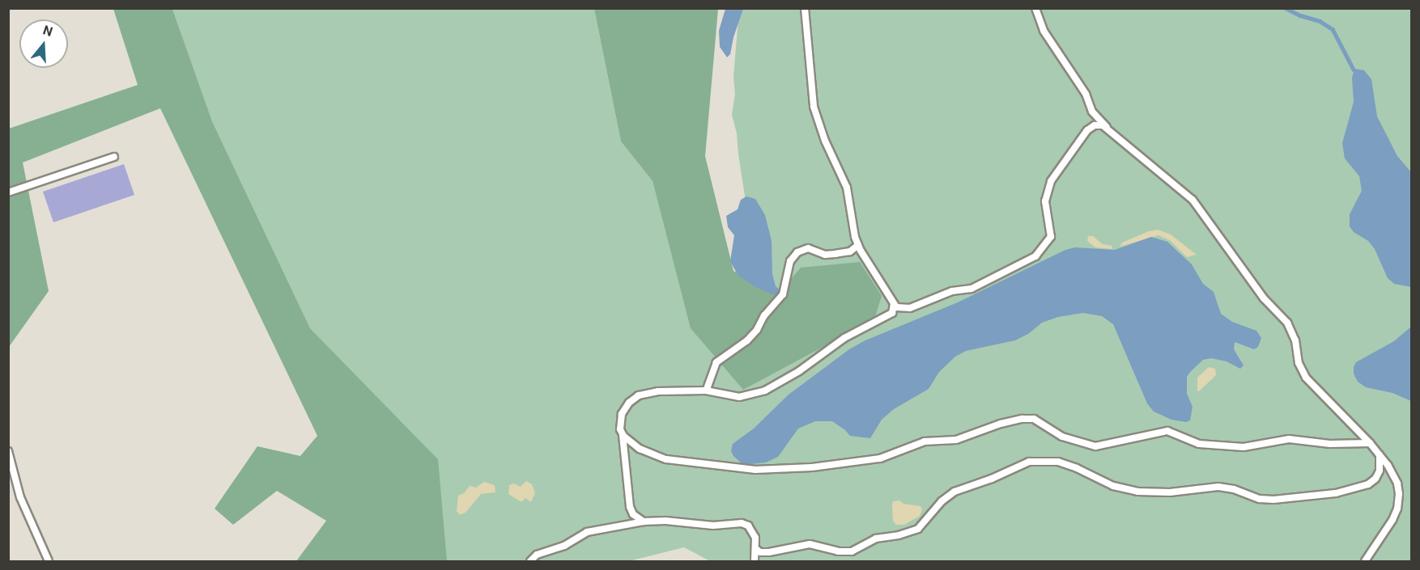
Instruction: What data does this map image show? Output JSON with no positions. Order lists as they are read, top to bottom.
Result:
{
  "north": "top"
}
